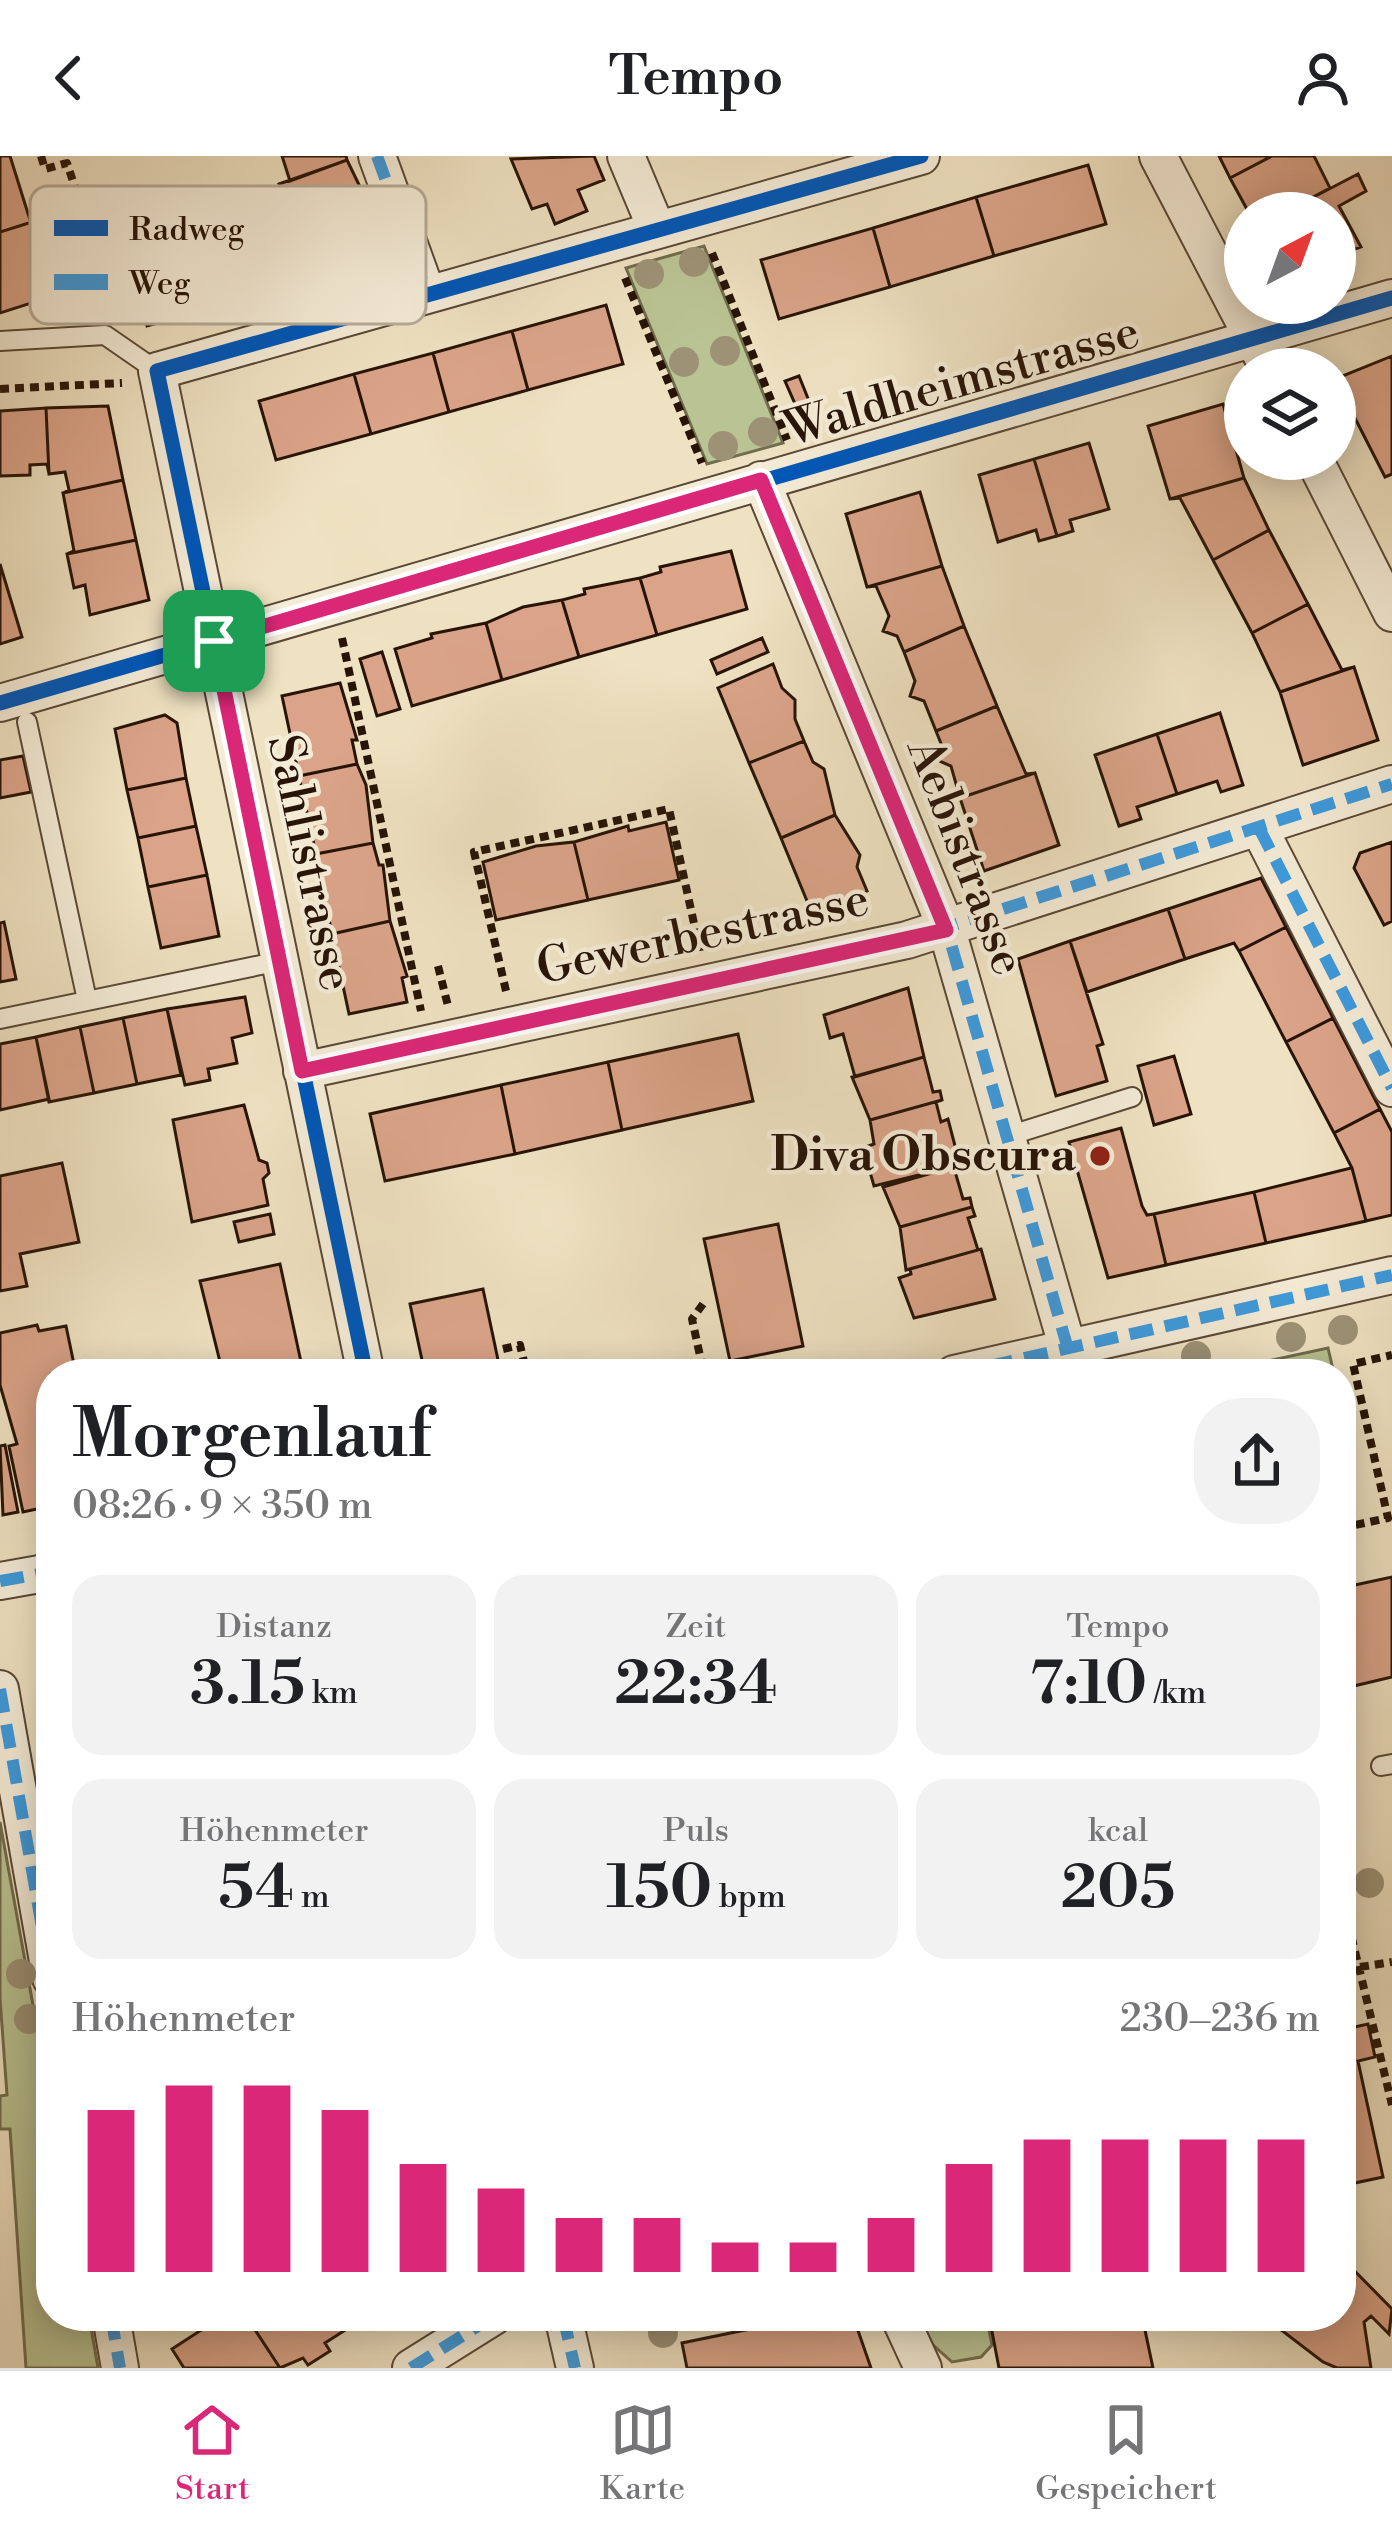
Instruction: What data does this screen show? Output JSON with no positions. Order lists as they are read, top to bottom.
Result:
{
  "streets": {
    "street": [
      "Waldheimstrasse",
      "Aebistrasse",
      "Sahlistrasse",
      "Gewerbestrasse"
    ]
  },
  "crossings": [
    ["Waldheimstrasse", "Aebistrasse"],
    ["Waldheimstrasse", "Sahlistrasse"],
    ["Aebistrasse", "Gewerbestrasse"],
    ["Sahlistrasse", "Gewerbestrasse"]
  ],
  "places": ["Diva Obscura"],
  "legend": ["Radweg", "Weg"],
  "north": "top right",
  "page": {
    "header": "Tempo",
    "heading": ["Morgenlauf", "08:26 · 9 × 350 m"],
    "stats": [
      ["Distanz", "3.15 km"],
      ["Zeit", "22:34"],
      ["Tempo", "7:10 /km"],
      ["Höhenmeter", "54 m"],
      ["Puls", "150 bpm"],
      ["kcal", "205"]
    ],
    "chart": ["Höhenmeter", "230–236 m"],
    "tabs": ["Start", "Karte", "Gespeichert"]
  }
}
